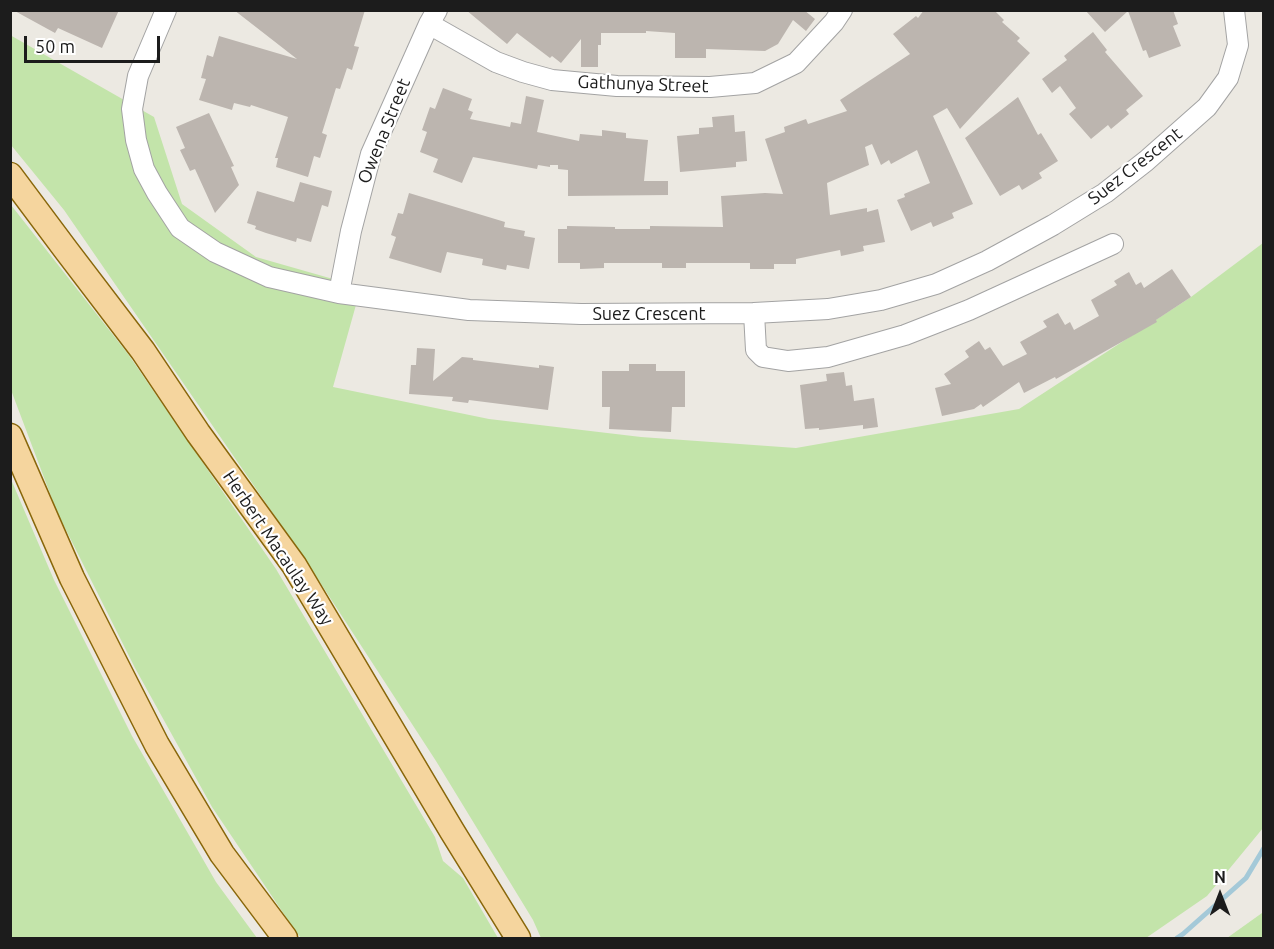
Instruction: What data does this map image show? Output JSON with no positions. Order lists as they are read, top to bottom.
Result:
{
  "streets": {
    "main road": ["Herbert Macaulay Way"],
    "street": ["Gathunya Street", "Owena Street", "Suez Crescent"]
  },
  "crossings": [
    ["Gathunya Street", "Owena Street"],
    ["Owena Street", "Suez Crescent"]
  ],
  "scale_bar": "50 m",
  "north": "top"
}
